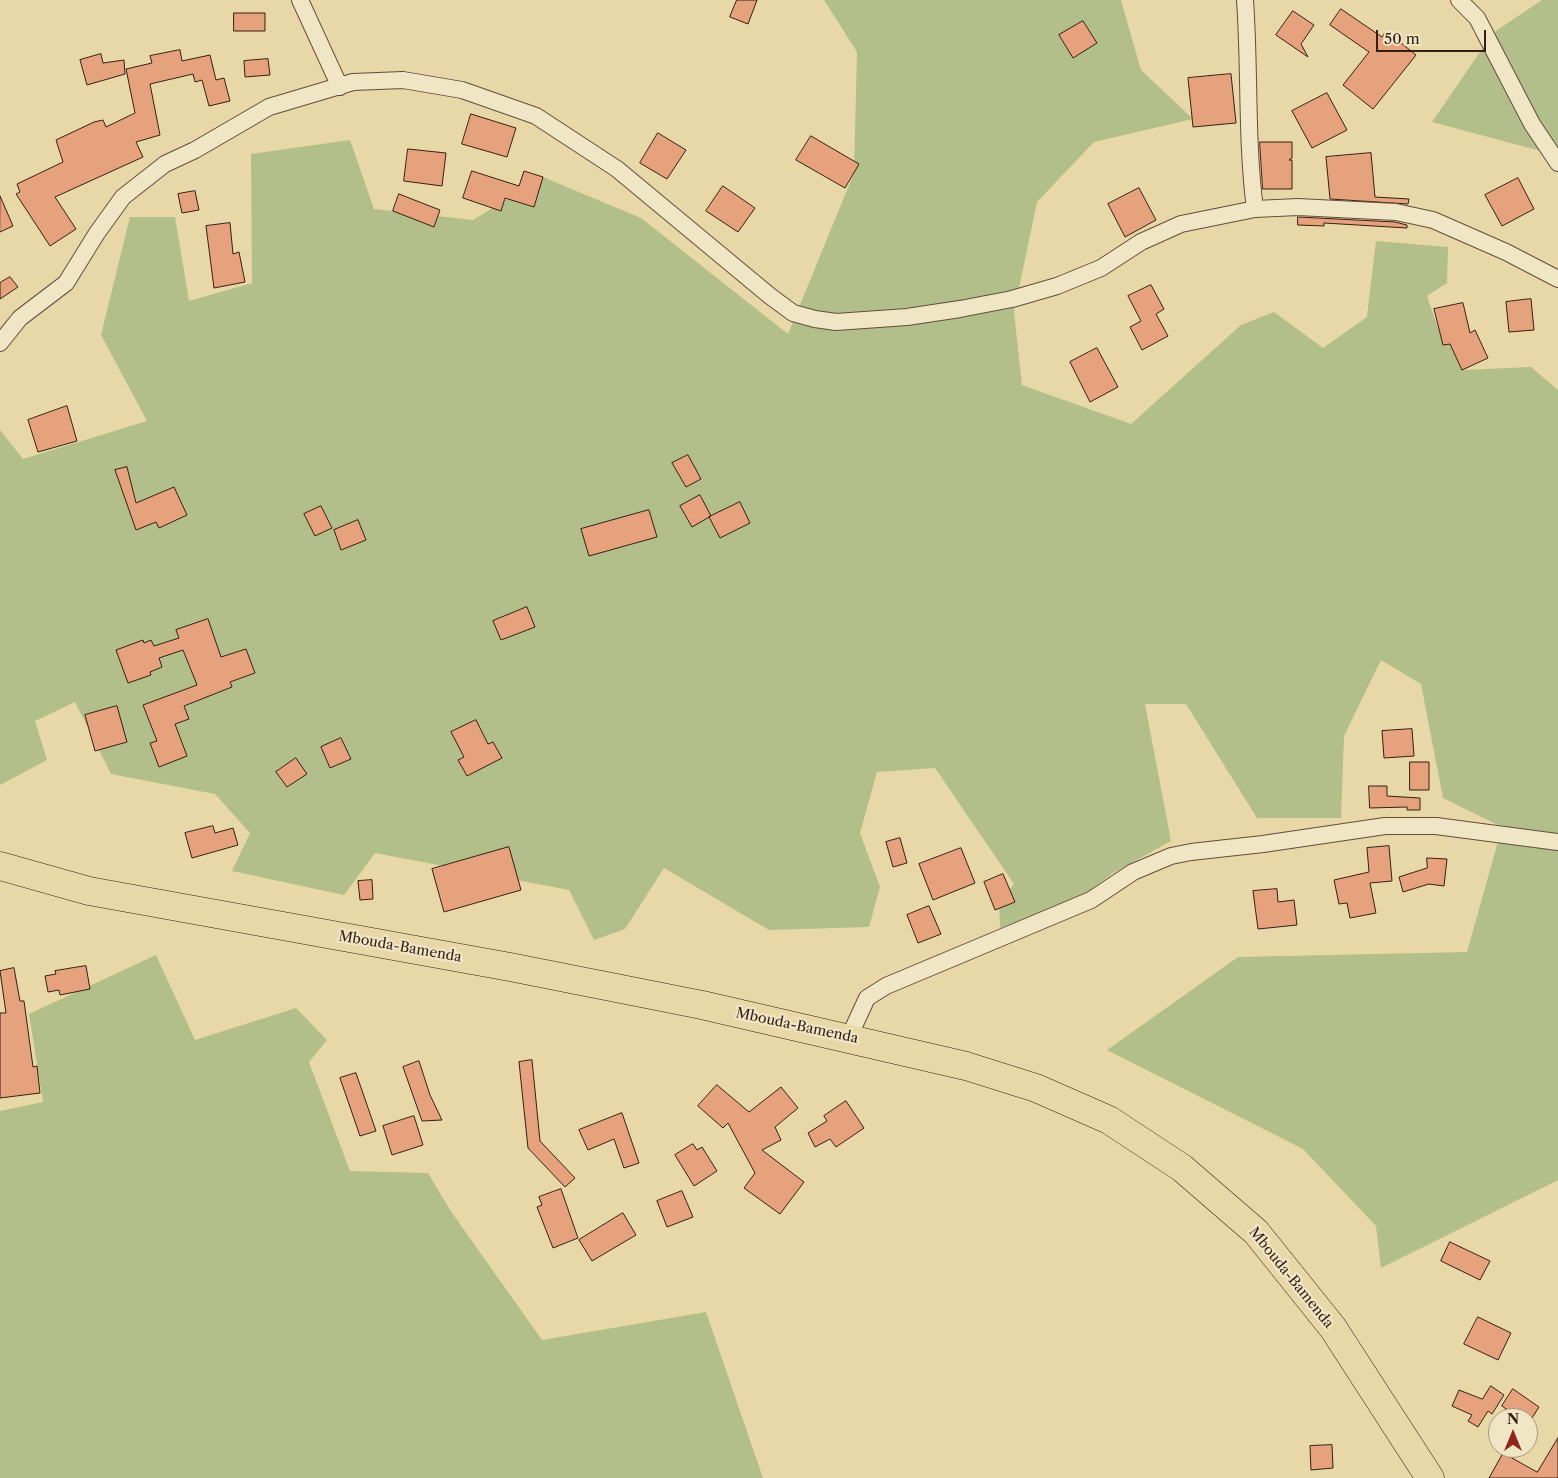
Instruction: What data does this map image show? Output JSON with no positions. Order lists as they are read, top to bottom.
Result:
{
  "streets": {
    "highway": ["Mbouda-Bamenda"]
  },
  "scale_bar": "50 m",
  "north": "top"
}
